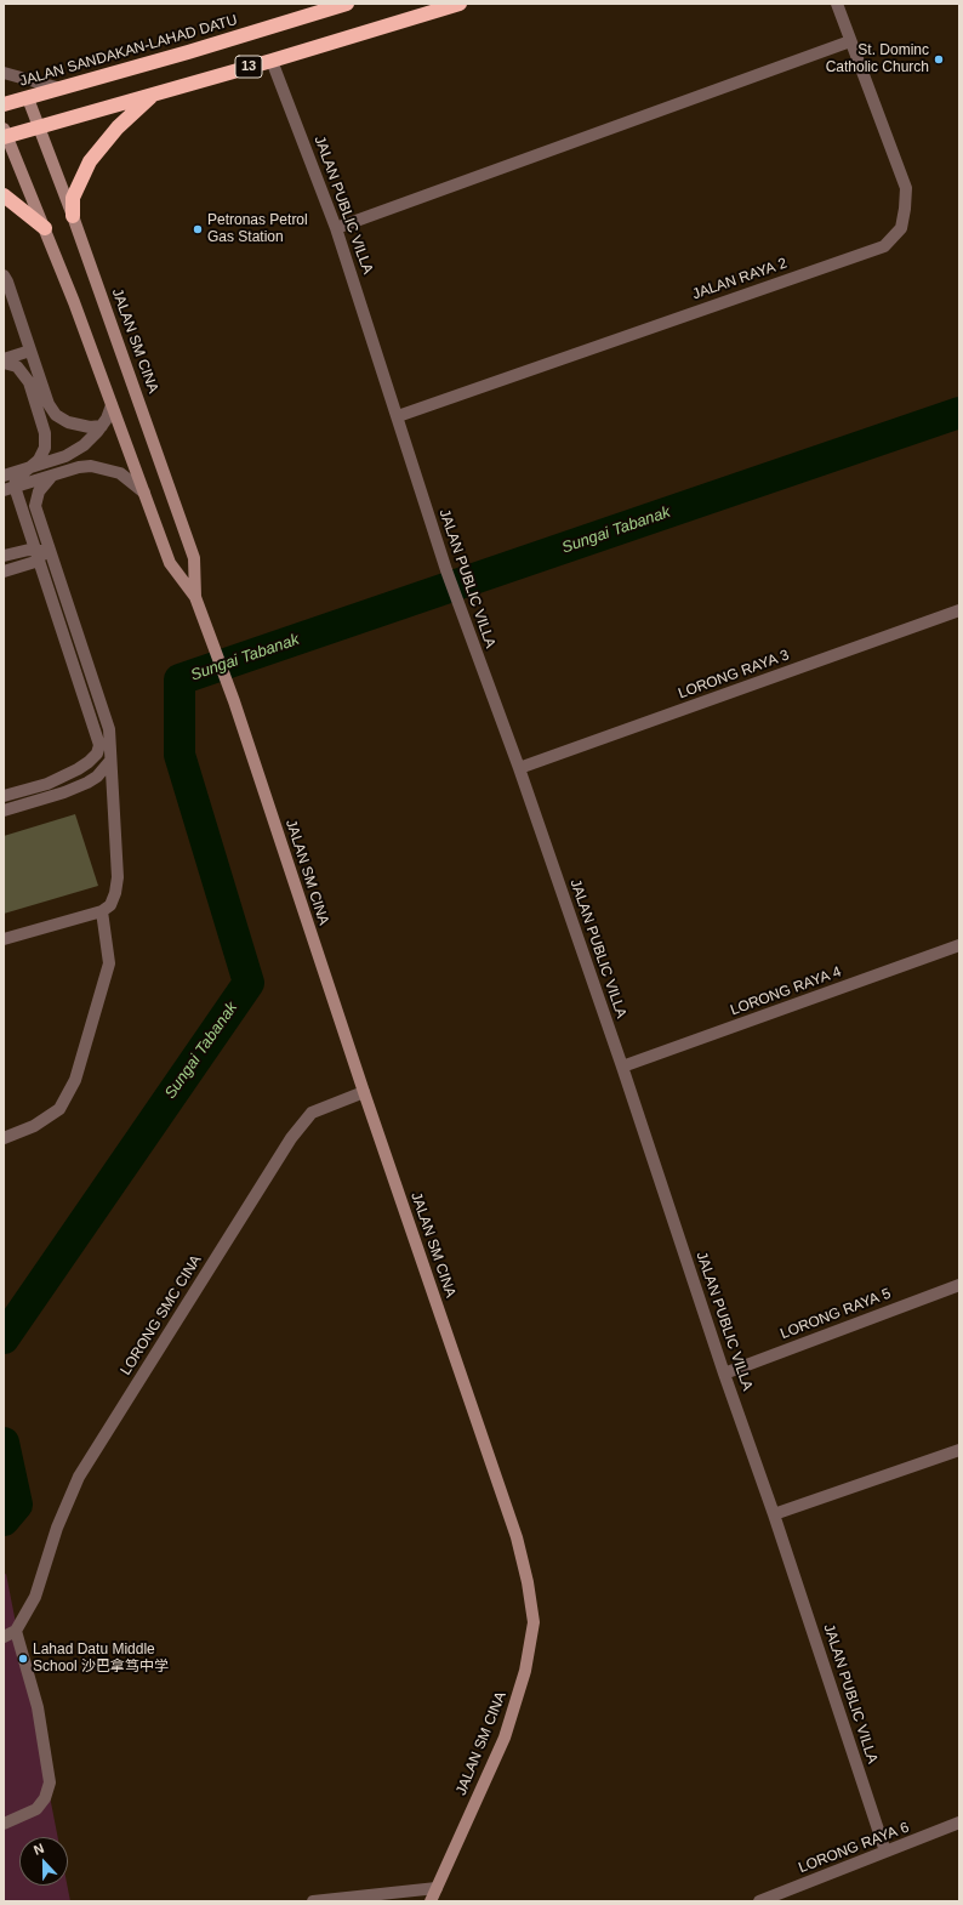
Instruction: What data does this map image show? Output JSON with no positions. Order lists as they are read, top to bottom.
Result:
{
  "streets": {
    "highway": ["JALAN SANDAKAN-LAHAD DATU", "13"],
    "street": [
      "JALAN PUBLIC VILLA",
      "JALAN RAYA 2",
      "JALAN SM CINA",
      "LORONG RAYA 3",
      "LORONG RAYA 4",
      "LORONG RAYA 5",
      "LORONG SMC CINA",
      "LORONG RAYA 6"
    ]
  },
  "crossings": [
    ["JALAN SANDAKAN-LAHAD DATU", "JALAN SM CINA"],
    ["13", "JALAN PUBLIC VILLA"],
    ["13", "JALAN SM CINA"],
    ["JALAN PUBLIC VILLA", "JALAN RAYA 2"],
    ["JALAN PUBLIC VILLA", "LORONG RAYA 3"],
    ["JALAN PUBLIC VILLA", "LORONG RAYA 4"],
    ["JALAN PUBLIC VILLA", "LORONG RAYA 5"],
    ["JALAN PUBLIC VILLA", "LORONG RAYA 6"],
    ["JALAN SM CINA", "LORONG SMC CINA"]
  ],
  "water": ["Sungai Tabanak"],
  "places": ["St. Dominc Catholic Church", "Petronas Petrol Gas Station", "Lahad Datu Middle School 沙巴拿笃中学"],
  "north": "top"
}
